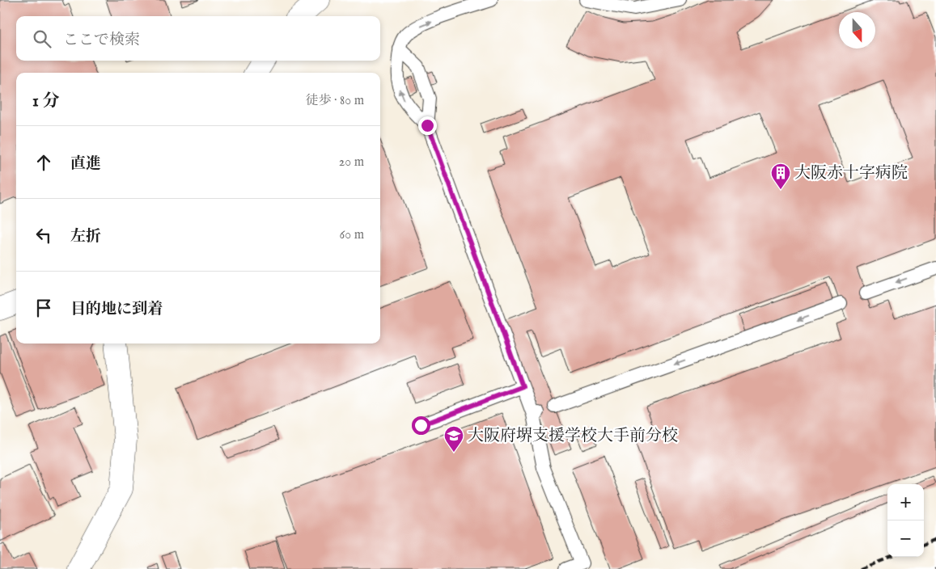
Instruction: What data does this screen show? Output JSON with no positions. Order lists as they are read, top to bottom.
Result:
{
  "places": {
    "building": ["大阪赤十字病院"],
    "school or university": ["大阪府堺支援学校大手前分校"]
  },
  "north": "bottom",
  "page": {
    "search": "ここで検索",
    "heading": ["1 分", "徒歩 · 80 m"],
    "list": [
      ["直進", "20 m"],
      ["左折", "60 m"],
      "目的地に到着"
    ],
    "map_buttons": ["+", "−"]
  }
}
